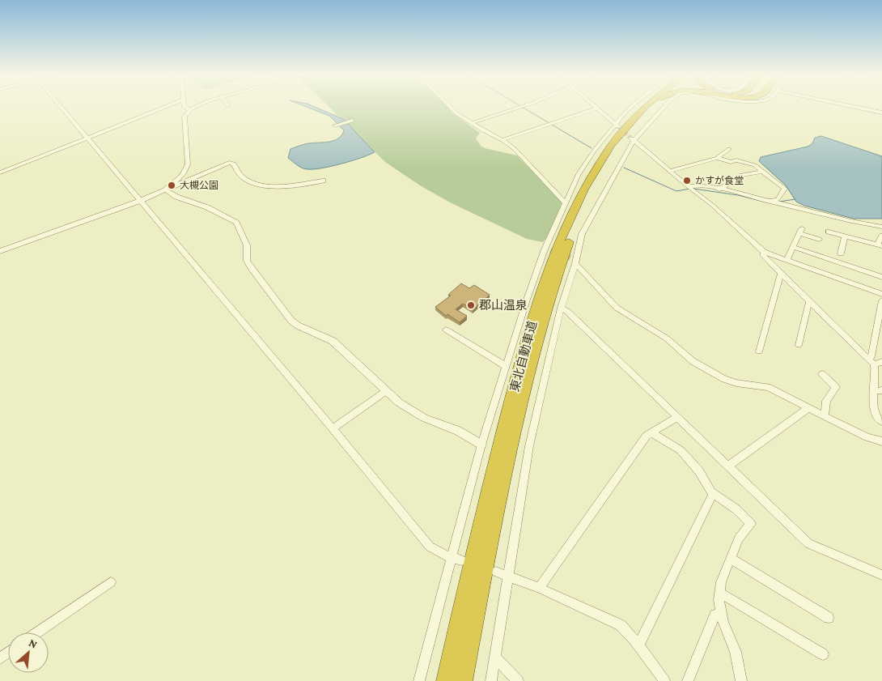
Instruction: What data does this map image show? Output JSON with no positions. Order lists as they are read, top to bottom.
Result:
{
  "streets": {
    "highway": ["東北自動車道"]
  },
  "places": ["かすが食堂", "大槻公園", "郡山温泉"],
  "north": "top right"
}
